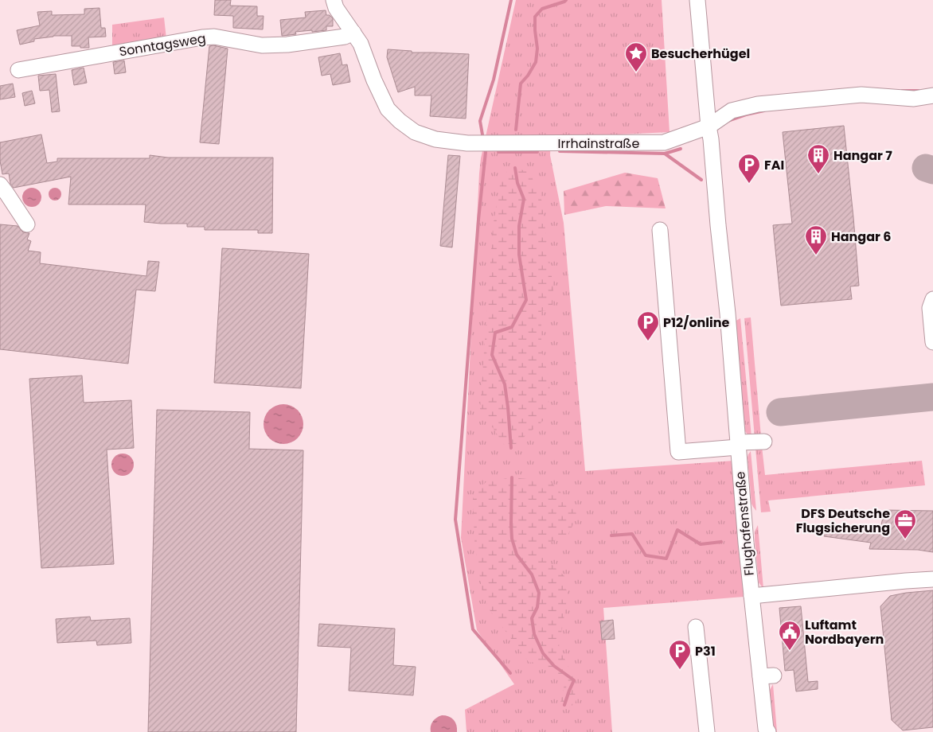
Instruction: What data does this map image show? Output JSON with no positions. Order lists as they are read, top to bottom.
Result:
{
  "streets": {
    "street": ["Sonntagsweg", "Irrhainstraße", "Flughafenstraße"]
  },
  "crossings": [
    ["Sonntagsweg", "Irrhainstraße"],
    ["Irrhainstraße", "Flughafenstraße"]
  ],
  "places": {
    "place": ["Besucherhügel"],
    "building": ["Hangar 7", "Hangar 6"],
    "parking": ["FAI", "P12/online", "P31"],
    "office": ["DFS Deutsche Flugsicherung"],
    "public building": ["Luftamt Nordbayern"]
  }
}
